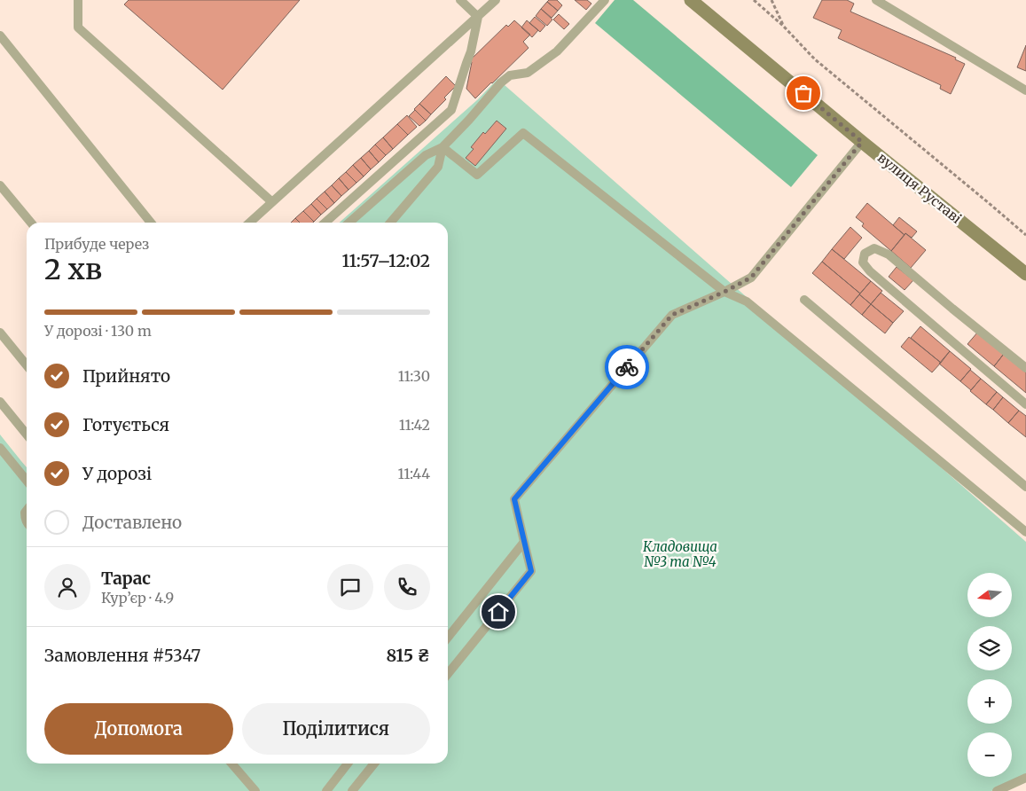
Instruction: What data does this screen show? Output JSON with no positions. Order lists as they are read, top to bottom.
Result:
{
  "streets": {
    "main road": ["вулиця Руставі"]
  },
  "parks": ["Кладовища №3 та №4"],
  "north": "left",
  "page": {
    "heading": ["2 хв", "Прибуде через", "11:57–12:02"],
    "panel": [
      "Тарас",
      "Кур’єр · 4.9",
      "Замовлення #5347",
      "815 ₴"
    ],
    "bar": "У дорозі · 130 m",
    "list": [
      ["Прийнято", "11:30"],
      ["Готується", "11:42"],
      ["У дорозі", "11:44"],
      "Доставлено"
    ],
    "map_buttons": ["+", "−"],
    "buttons": ["Допомога", "Поділитися"]
  }
}
